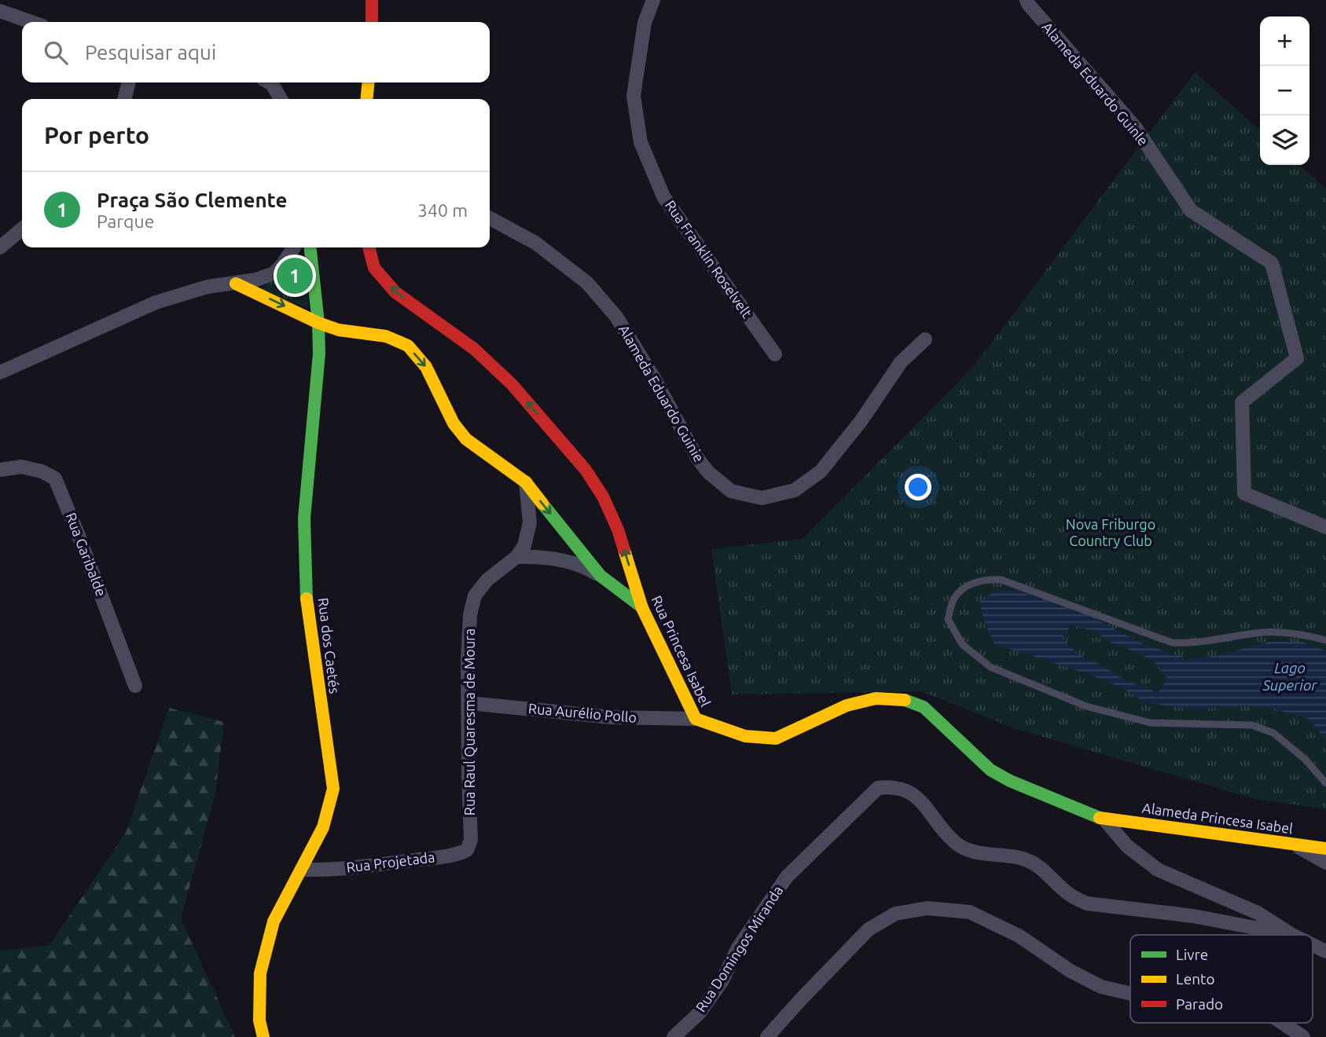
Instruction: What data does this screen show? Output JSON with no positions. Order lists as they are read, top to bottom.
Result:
{
  "streets": {
    "street": [
      "Alameda Eduardo Guinle",
      "Rua Franklin Roselvelt",
      "Alameda Eduardo Guinie",
      "Rua Garibalde",
      "Rua dos Caetés",
      "Rua Princesa Isabel",
      "Rua Aurélio Pollo",
      "Rua Raul Quaresma de Moura",
      "Alameda Princesa Isabel",
      "Rua Projetada",
      "Rua Domingos Miranda"
    ]
  },
  "crossings": [
    ["Rua dos Caetés", "Rua Projetada"],
    ["Rua Princesa Isabel", "Rua Aurélio Pollo"],
    ["Rua Princesa Isabel", "Alameda Princesa Isabel"],
    ["Rua Aurélio Pollo", "Rua Raul Quaresma de Moura"],
    ["Rua Raul Quaresma de Moura", "Rua Projetada"]
  ],
  "water": ["Lago Superior"],
  "parks": ["Nova Friburgo Country Club"],
  "legend": ["Livre", "Lento", "Parado"],
  "page": {
    "map_buttons": ["+", "−"],
    "search": "Pesquisar aqui",
    "heading": "Por perto",
    "list": [
      {
        "mark": "1",
        "name": "Praça São Clemente",
        "note": "Parque",
        "value": "340 m"
      }
    ],
    "pins": "1"
  }
}
